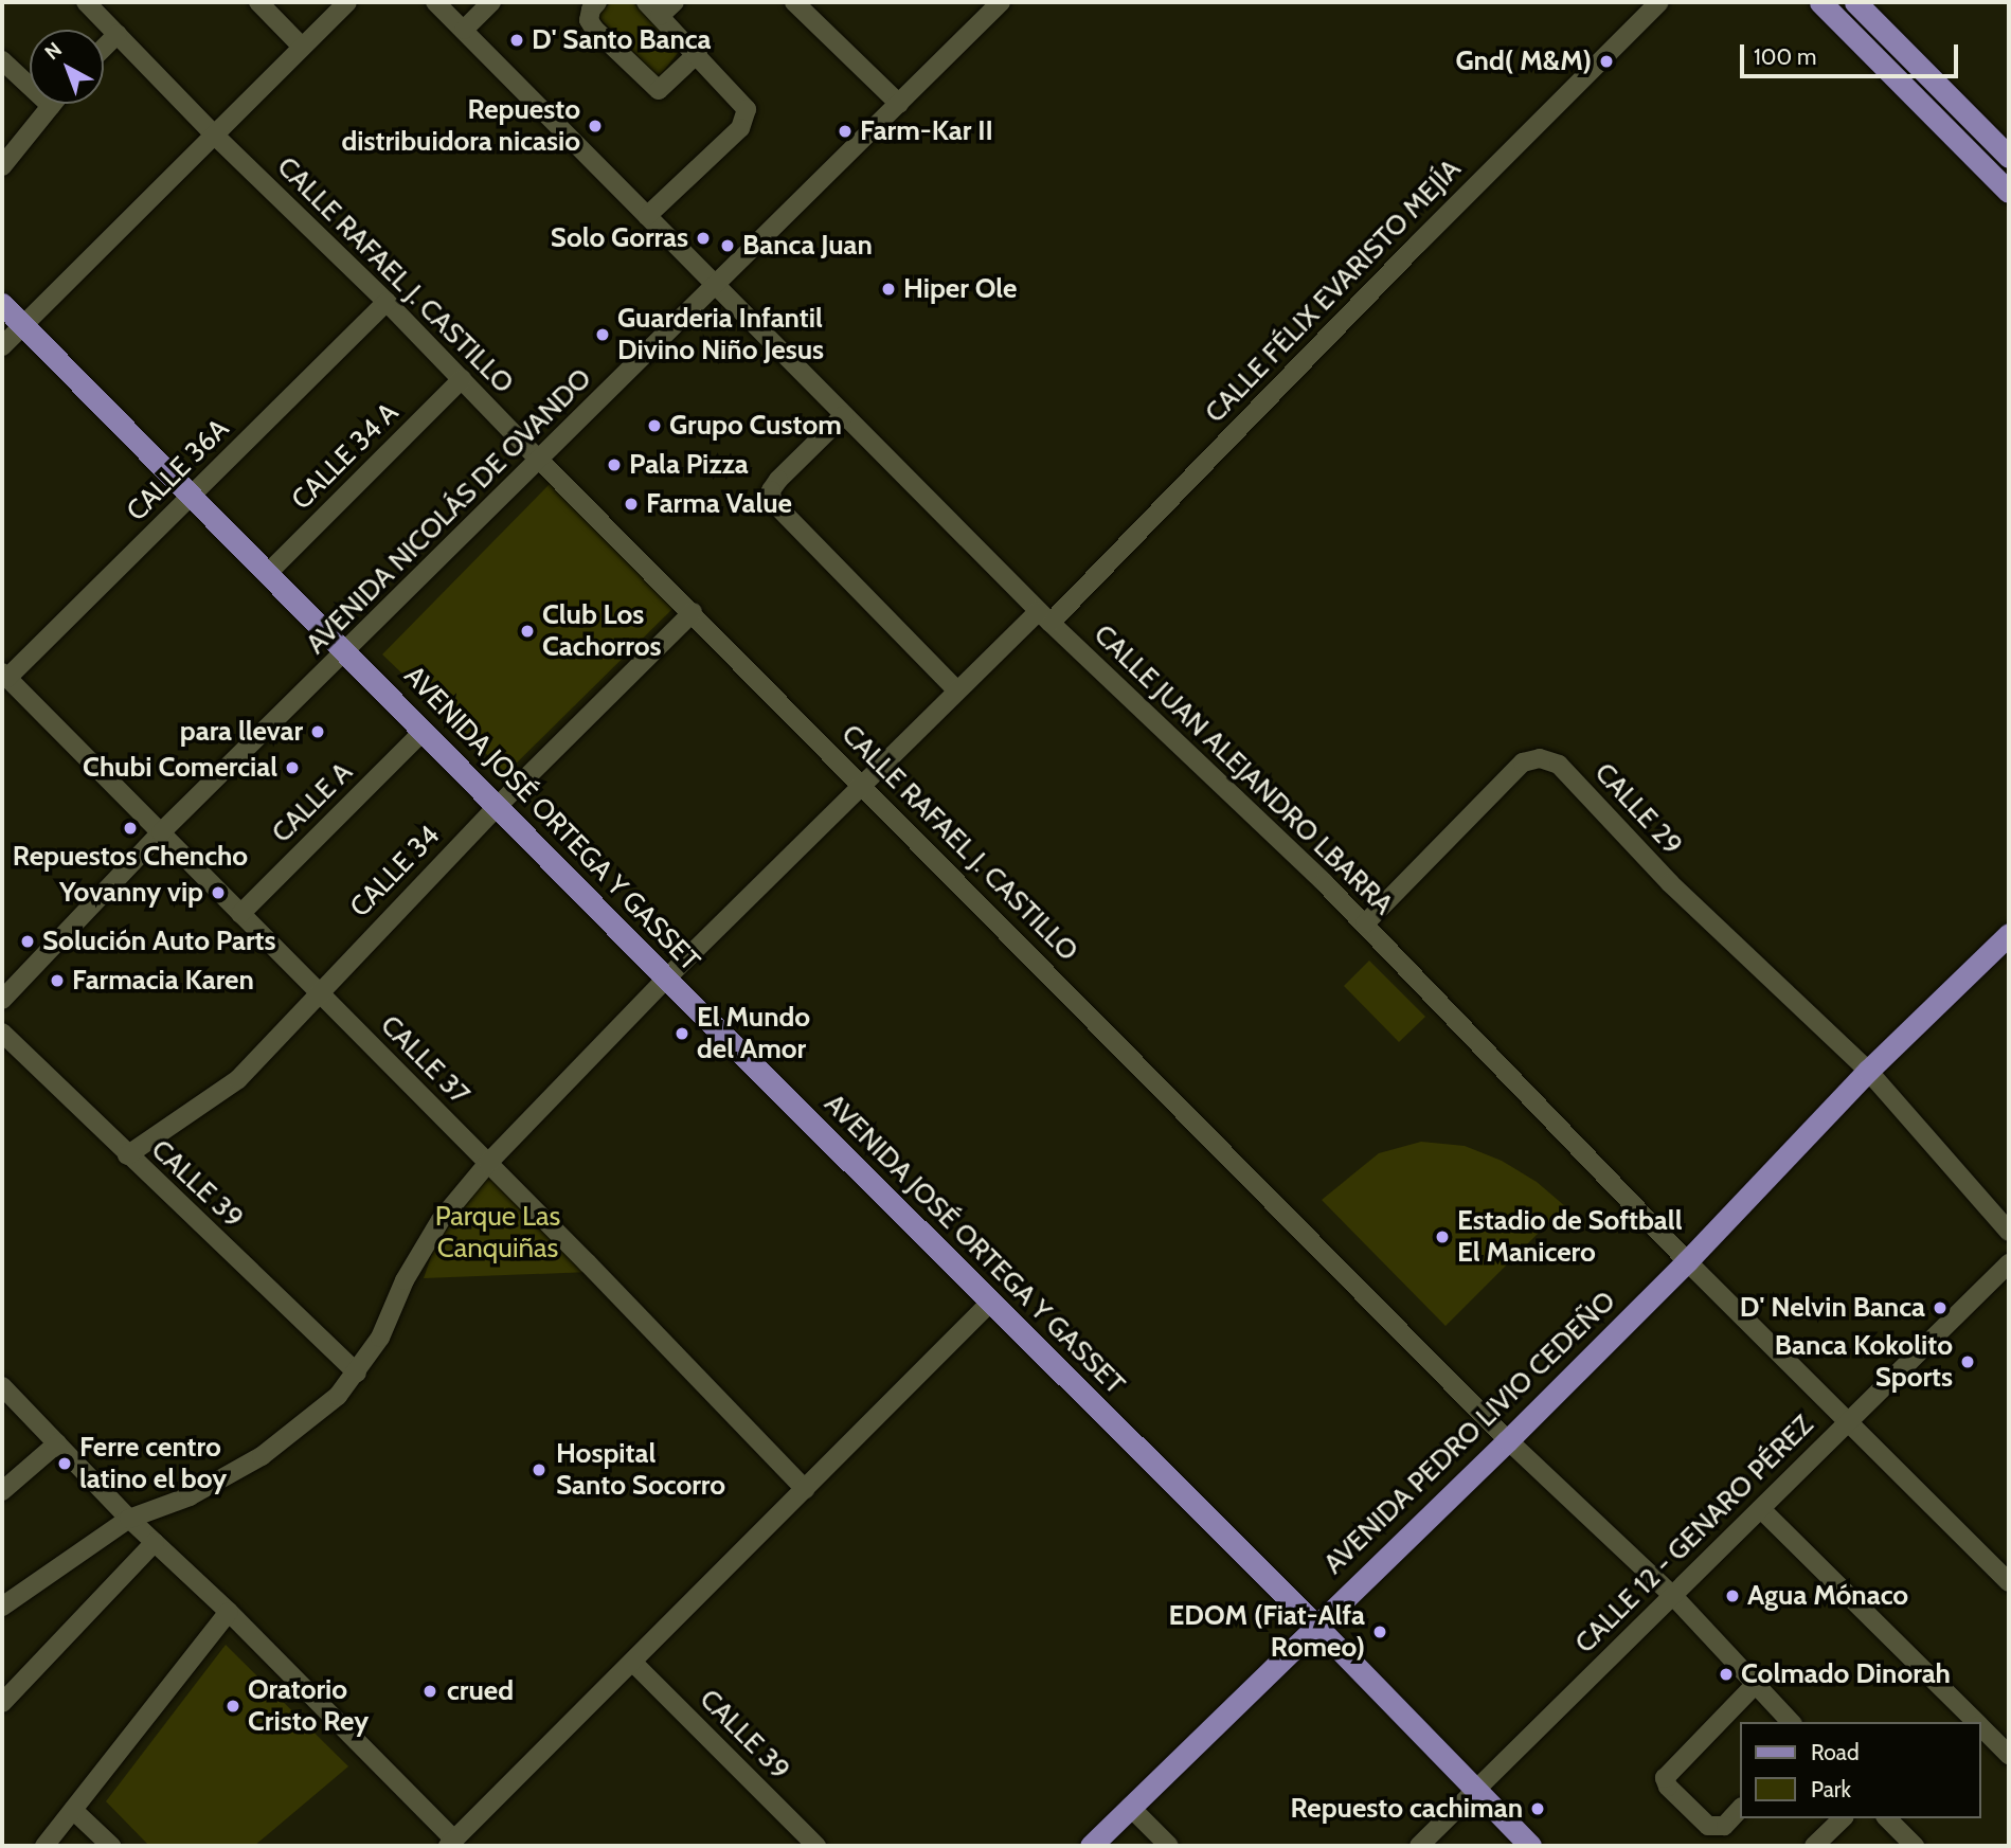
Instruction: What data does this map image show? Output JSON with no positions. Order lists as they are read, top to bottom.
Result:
{
  "streets": {
    "main road": ["AVENIDA JOSÉ ORTEGA Y GASSET", "AVENIDA PEDRO LIVIO CEDEÑO"],
    "street": [
      "CALLE RAFAEL J. CASTILLO",
      "CALLE FÉLIX EVARISTO MEJÍA",
      "CALLE 34 A",
      "CALLE 36A",
      "AVENIDA NICOLÁS DE OVANDO",
      "CALLE JUAN ALEJANDRO LBARRA",
      "CALLE A",
      "CALLE 29",
      "CALLE 34",
      "CALLE 37",
      "CALLE 39",
      "CALLE 12 - GENARO PÉREZ"
    ]
  },
  "crossings": [
    ["CALLE RAFAEL J. CASTILLO", "CALLE FÉLIX EVARISTO MEJÍA"],
    ["CALLE RAFAEL J. CASTILLO", "CALLE 34 A"],
    ["CALLE RAFAEL J. CASTILLO", "CALLE 36A"],
    ["CALLE RAFAEL J. CASTILLO", "AVENIDA NICOLÁS DE OVANDO"],
    ["CALLE RAFAEL J. CASTILLO", "CALLE 34"],
    ["CALLE RAFAEL J. CASTILLO", "AVENIDA PEDRO LIVIO CEDEÑO"],
    ["CALLE RAFAEL J. CASTILLO", "CALLE 12 - GENARO PÉREZ"],
    ["CALLE FÉLIX EVARISTO MEJÍA", "CALLE JUAN ALEJANDRO LBARRA"],
    ["CALLE FÉLIX EVARISTO MEJÍA", "AVENIDA JOSÉ ORTEGA Y GASSET"],
    ["CALLE FÉLIX EVARISTO MEJÍA", "CALLE 37"],
    ["CALLE FÉLIX EVARISTO MEJÍA", "CALLE 39"],
    ["CALLE 34 A", "AVENIDA JOSÉ ORTEGA Y GASSET"],
    ["CALLE 36A", "AVENIDA JOSÉ ORTEGA Y GASSET"],
    ["CALLE 36A", "CALLE 37"],
    ["AVENIDA NICOLÁS DE OVANDO", "CALLE JUAN ALEJANDRO LBARRA"],
    ["AVENIDA NICOLÁS DE OVANDO", "AVENIDA JOSÉ ORTEGA Y GASSET"],
    ["AVENIDA NICOLÁS DE OVANDO", "CALLE 37"],
    ["CALLE JUAN ALEJANDRO LBARRA", "CALLE 29"],
    ["CALLE JUAN ALEJANDRO LBARRA", "AVENIDA PEDRO LIVIO CEDEÑO"],
    ["CALLE JUAN ALEJANDRO LBARRA", "CALLE 12 - GENARO PÉREZ"],
    ["CALLE A", "AVENIDA JOSÉ ORTEGA Y GASSET"],
    ["CALLE A", "CALLE 37"],
    ["CALLE 29", "AVENIDA PEDRO LIVIO CEDEÑO"],
    ["AVENIDA JOSÉ ORTEGA Y GASSET", "CALLE 34"],
    ["AVENIDA JOSÉ ORTEGA Y GASSET", "AVENIDA PEDRO LIVIO CEDEÑO"],
    ["AVENIDA JOSÉ ORTEGA Y GASSET", "CALLE 12 - GENARO PÉREZ"],
    ["CALLE 34", "CALLE 37"],
    ["CALLE 34", "CALLE 39"]
  ],
  "parks": ["Parque Las Canquiñas"],
  "places": [
    "D' Santo Banca",
    "Gnd( M&M)",
    "Repuesto distribuidora nicasio",
    "Farm-Kar II",
    "Solo Gorras",
    "Banca Juan",
    "Hiper Ole",
    "Guarderia Infantil Divino Niño Jesus",
    "Grupo Custom",
    "Pala Pizza",
    "Farma Value",
    "Club Los Cachorros",
    "para llevar",
    "Chubi Comercial",
    "Repuestos Chencho",
    "Yovanny vip",
    "Solución Auto Parts",
    "Farmacia Karen",
    "El Mundo del Amor",
    "Estadio de Softball El Manicero",
    "D' Nelvin Banca",
    "Banca Kokolito Sports",
    "Ferre centro latino el boy",
    "Hospital Santo Socorro",
    "Agua Mónaco",
    "EDOM (Fiat-Alfa Romeo)",
    "Colmado Dinorah",
    "crued",
    "Oratorio Cristo Rey",
    "Repuesto cachiman"
  ],
  "legend": ["Road", "Park"],
  "scale_bar": "100 m",
  "north": "top left"
}
